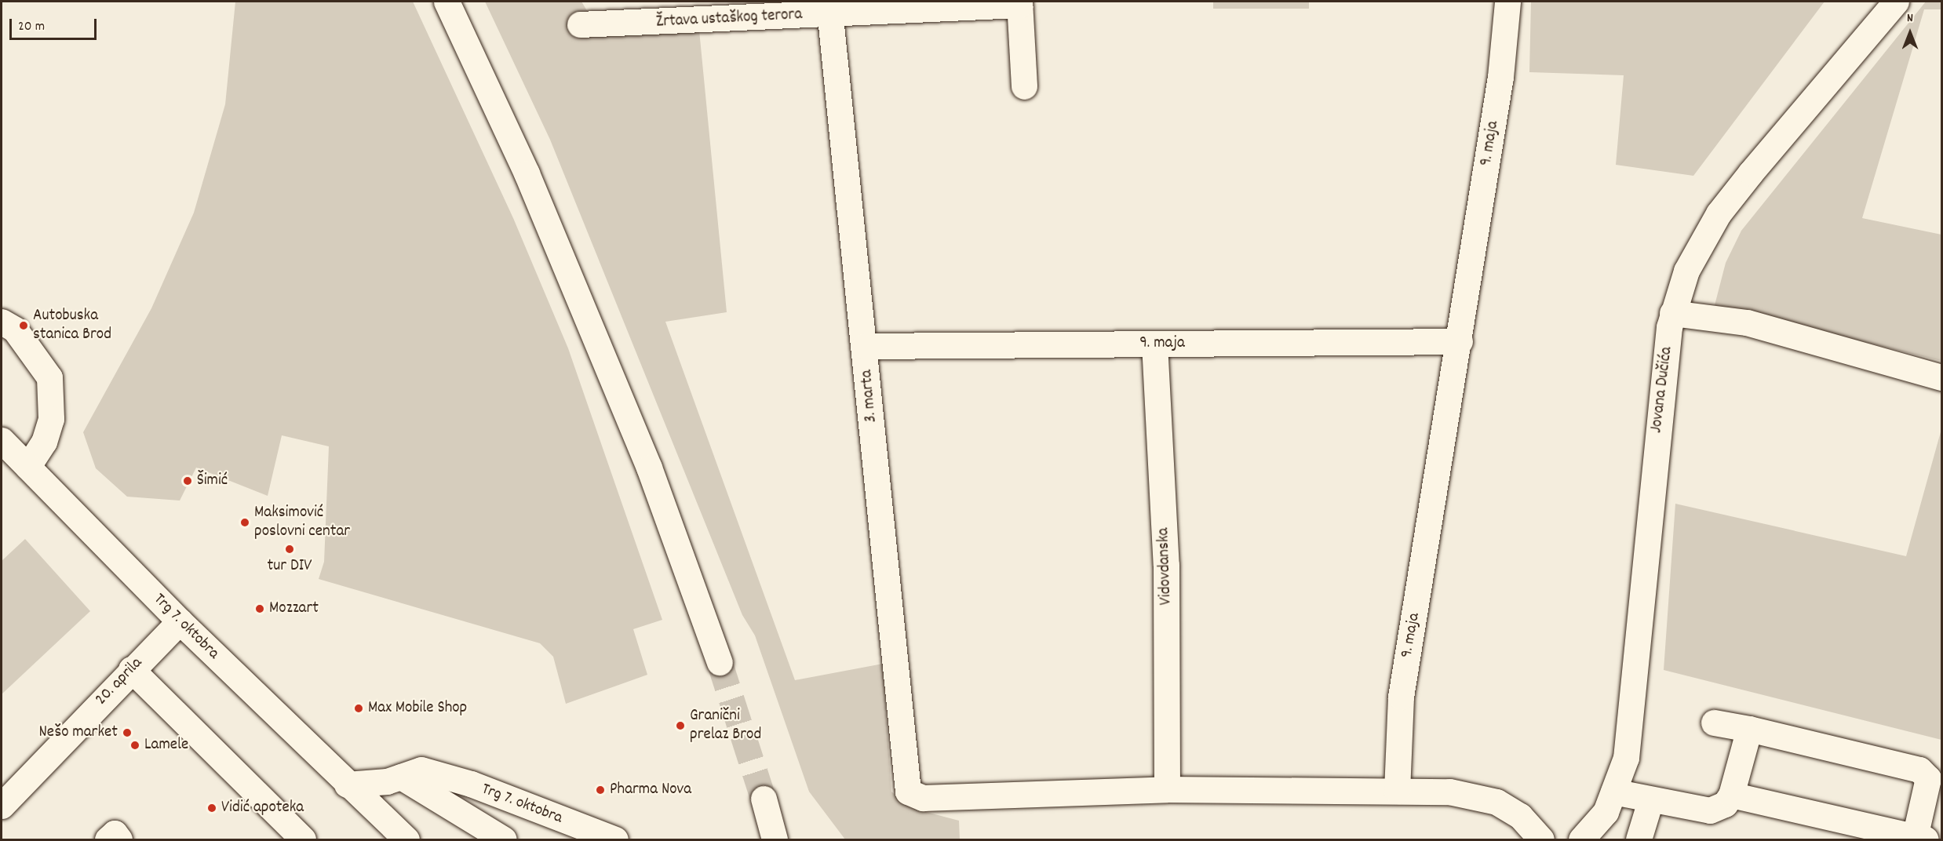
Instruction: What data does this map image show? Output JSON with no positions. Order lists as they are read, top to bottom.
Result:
{
  "streets": {
    "street": [
      "Žrtava ustaškog terora",
      "9. maja",
      "Jovana Dučića",
      "3. marta",
      "Vidovdanska",
      "Trg 7. oktobra",
      "20. aprila"
    ]
  },
  "crossings": [
    ["Žrtava ustaškog terora", "3. marta"],
    ["9. maja", "3. marta"],
    ["9. maja", "Vidovdanska"],
    ["3. marta", "Vidovdanska"],
    ["Trg 7. oktobra", "20. aprila"]
  ],
  "places": [
    "Autobuska stanica Brod",
    "Šimić",
    "Maksimović poslovni centar",
    "tur DIV",
    "Mozzart",
    "Max Mobile Shop",
    "Granični prelaz Brod",
    "Nešo market",
    "Lamele",
    "Pharma Nova",
    "Vidić apoteka"
  ],
  "scale_bar": "20 m",
  "north": "top"
}
